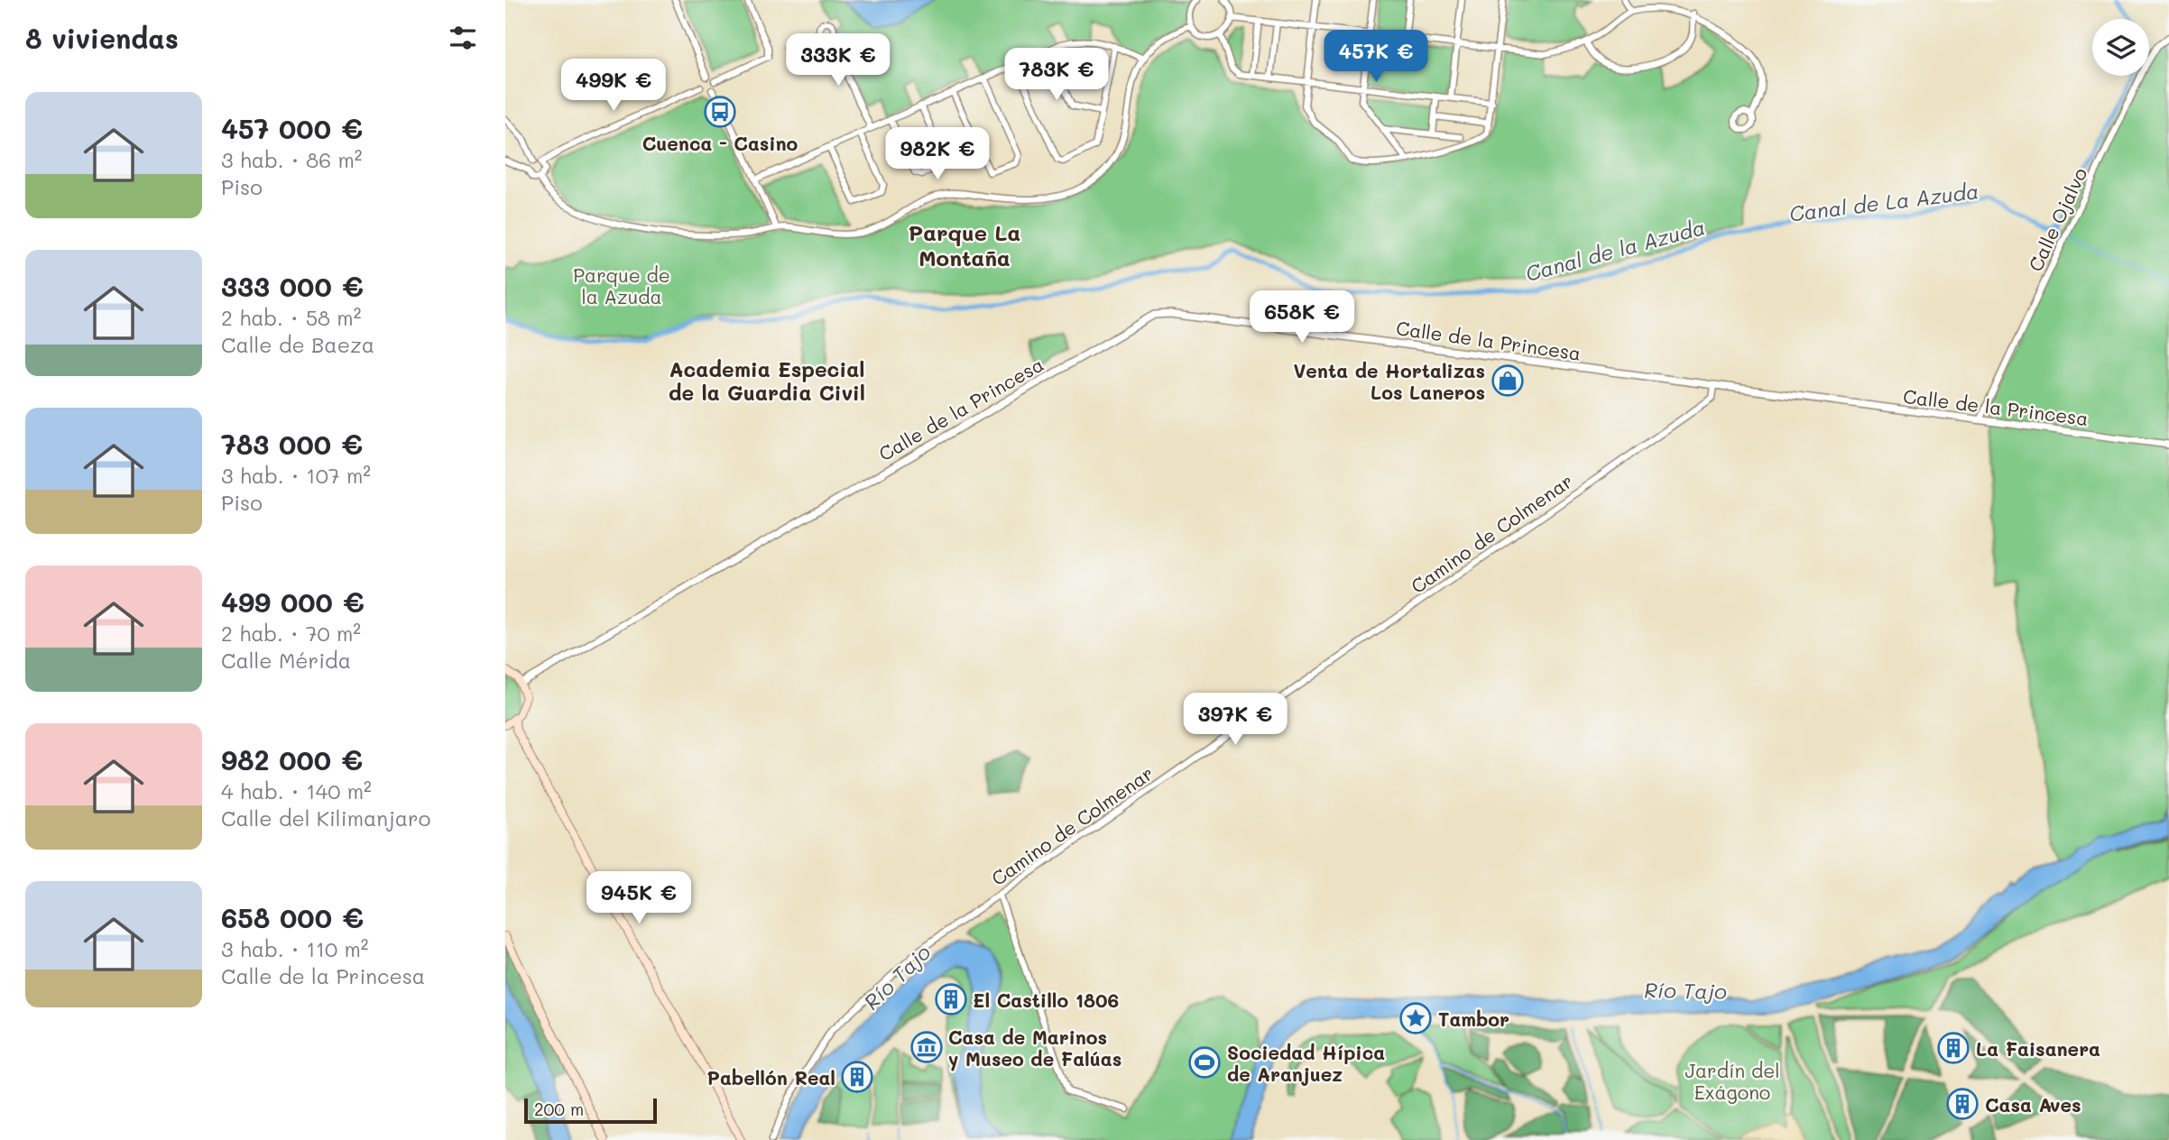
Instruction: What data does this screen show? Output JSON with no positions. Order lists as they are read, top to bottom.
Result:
{
  "streets": {
    "street": ["Calle Ojalvo", "Calle de la Princesa", "Camino de Colmenar"]
  },
  "crossings": [
    ["Calle Ojalvo", "Calle de la Princesa"],
    ["Calle de la Princesa", "Camino de Colmenar"]
  ],
  "districts": ["Parque La Montaña", "Academia Especial de la Guardia Civil"],
  "water": ["Canal de La Azuda", "Canal de la Azuda", "Río Tajo"],
  "parks": ["Parque de la Azuda", "Jardín del Exágono"],
  "places": {
    "bus stop": ["Cuenca - Casino"],
    "shop": ["Venta de Hortalizas Los Laneros"],
    "building": [
      "El Castillo 1806",
      "La Faisanera",
      "Pabellón Real",
      "Casa Aves"
    ],
    "place": ["Tambor"],
    "museum": ["Casa de Marinos y Museo de Falúas"],
    "sports": ["Sociedad Hípica de Aranjuez"]
  },
  "scale_bar": "200 m",
  "page": {
    "heading": "8 viviendas",
    "price": [
      "457K €",
      "333K €",
      "783K €",
      "499K €",
      "982K €",
      "658K €",
      "397K €",
      "945K €"
    ],
    "list": [
      {
        "name": "457 000 €",
        "note": "3 hab. · 86 m² · Piso"
      },
      {
        "name": "333 000 €",
        "note": "2 hab. · 58 m² · Calle de Baeza"
      },
      {
        "name": "783 000 €",
        "note": "3 hab. · 107 m² · Piso"
      },
      {
        "name": "499 000 €",
        "note": "2 hab. · 70 m² · Calle Mérida"
      },
      {
        "name": "982 000 €",
        "note": "4 hab. · 140 m² · Calle del Kilimanjaro"
      },
      {
        "name": "658 000 €",
        "note": "3 hab. · 110 m² · Calle de la Princesa"
      }
    ],
    "scale": "200 m"
  }
}
